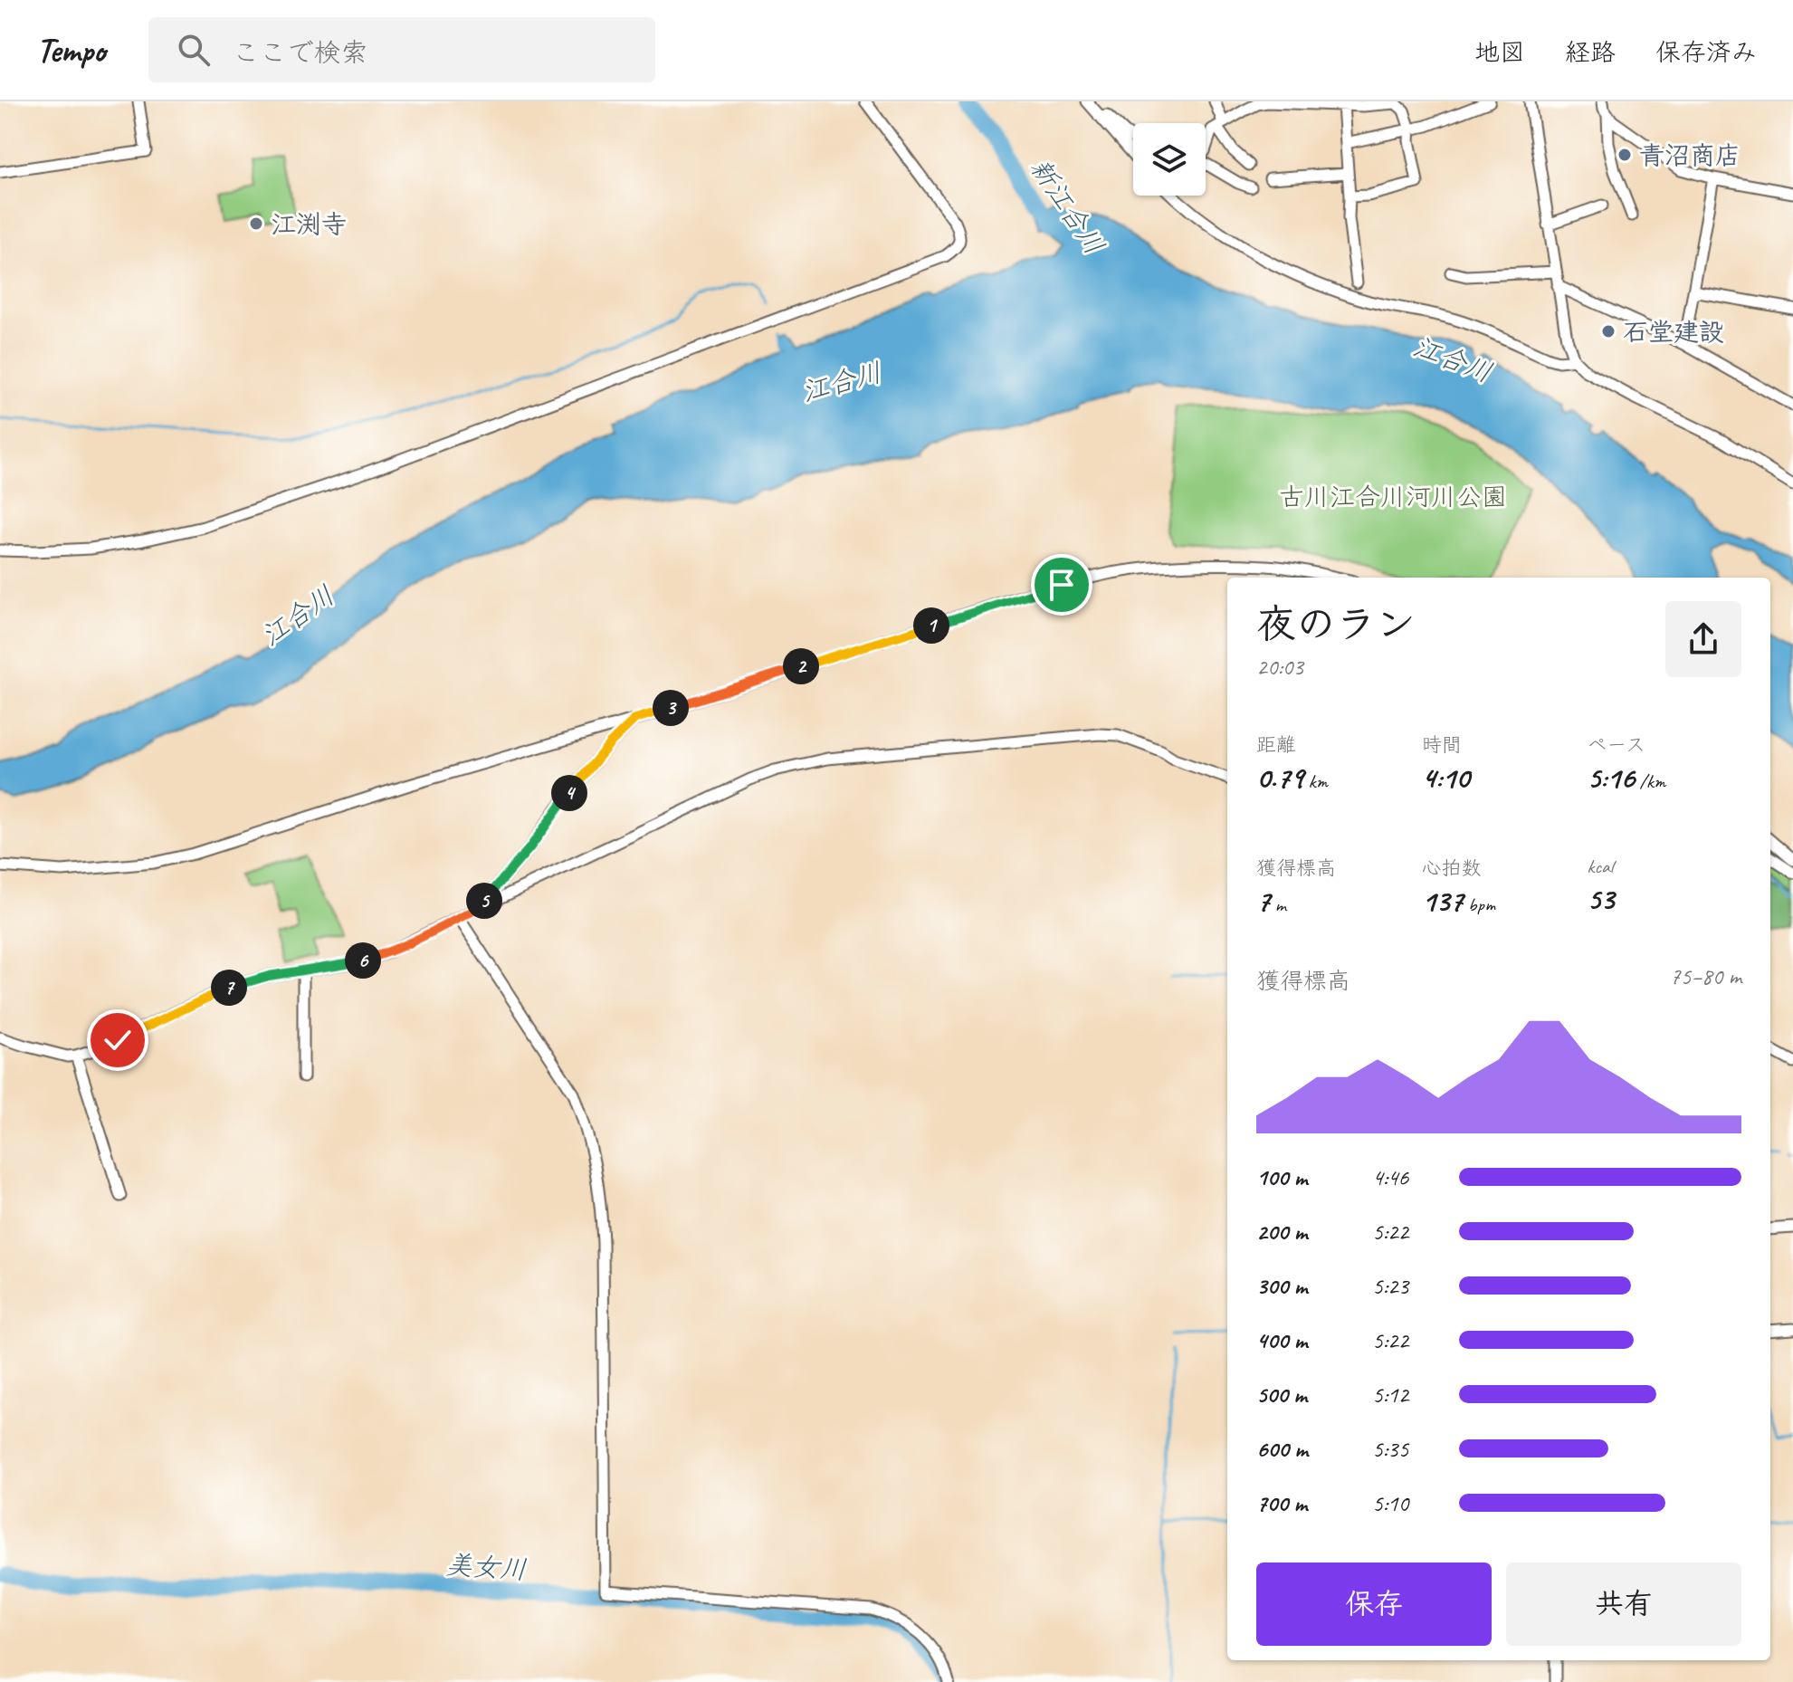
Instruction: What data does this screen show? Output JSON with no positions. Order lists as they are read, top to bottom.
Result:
{
  "water": ["新江合川", "江合川", "美女川"],
  "parks": ["古川江合川河川公園"],
  "places": ["青沼商店", "江渕寺", "石堂建設"],
  "page": {
    "header": "Tempo",
    "search": "ここで検索",
    "nav": ["地図", "経路", "保存済み"],
    "heading": ["夜のラン", "20:03"],
    "pins": [
      "1",
      "2",
      "3",
      "4",
      "5",
      "6",
      "7"
    ],
    "stats": [
      ["距離", "0.79 km"],
      ["時間", "4:10"],
      ["ペース", "5:16 /km"],
      ["獲得標高", "7 m"],
      ["心拍数", "137 bpm"],
      ["kcal", "53"]
    ],
    "chart": ["獲得標高", "75–80 m"],
    "list": [
      {
        "name": "100 m",
        "note": "4:46"
      },
      {
        "name": "200 m",
        "note": "5:22"
      },
      {
        "name": "300 m",
        "note": "5:23"
      },
      {
        "name": "400 m",
        "note": "5:22"
      },
      {
        "name": "500 m",
        "note": "5:12"
      },
      {
        "name": "600 m",
        "note": "5:35"
      },
      {
        "name": "700 m",
        "note": "5:10"
      }
    ],
    "buttons": ["保存", "共有"]
  }
}
